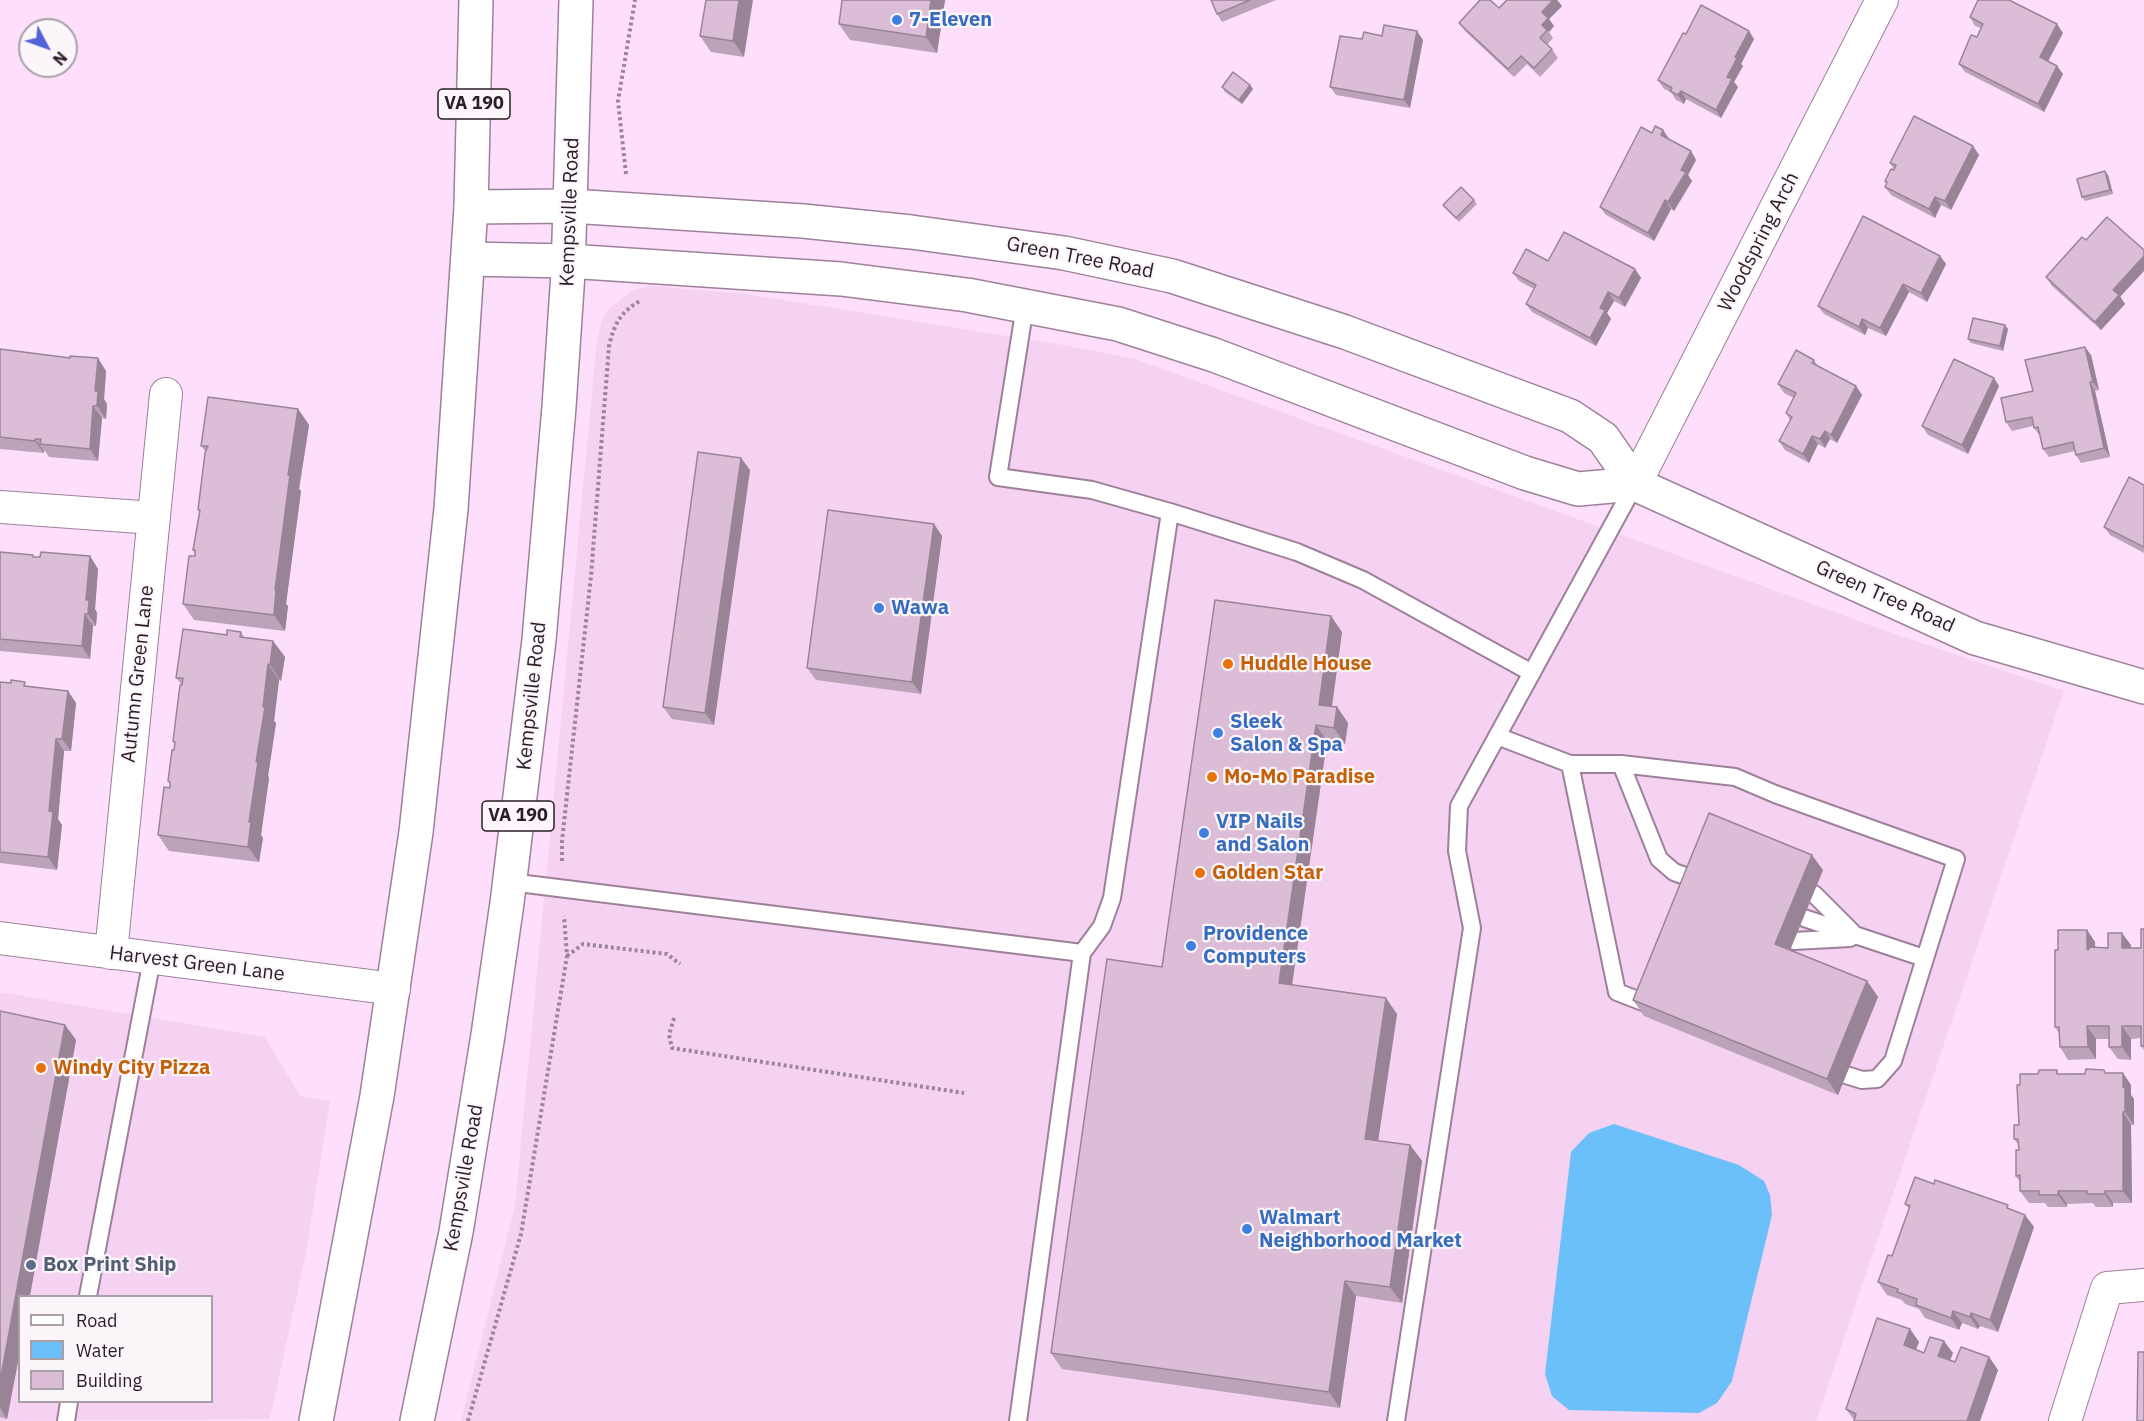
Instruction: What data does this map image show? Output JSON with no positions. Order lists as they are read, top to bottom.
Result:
{
  "streets": {
    "street": [
      "VA 190",
      "Kempsville Road",
      "Woodspring Arch",
      "Green Tree Road",
      "Autumn Green Lane",
      "Harvest Green Lane"
    ]
  },
  "crossings": [
    ["VA 190", "Green Tree Road"],
    ["VA 190", "Harvest Green Lane"],
    ["Kempsville Road", "Green Tree Road"],
    ["Woodspring Arch", "Green Tree Road"],
    ["Autumn Green Lane", "Harvest Green Lane"]
  ],
  "places": [
    "7-Eleven",
    "Wawa",
    "Huddle House",
    "Sleek Salon & Spa",
    "Mo-Mo Paradise",
    "VIP Nails and Salon",
    "Golden Star",
    "Providence Computers",
    "Windy City Pizza",
    "Walmart Neighborhood Market",
    "Box Print Ship"
  ],
  "legend": ["Road", "Water", "Building"],
  "north": "bottom right"
}
